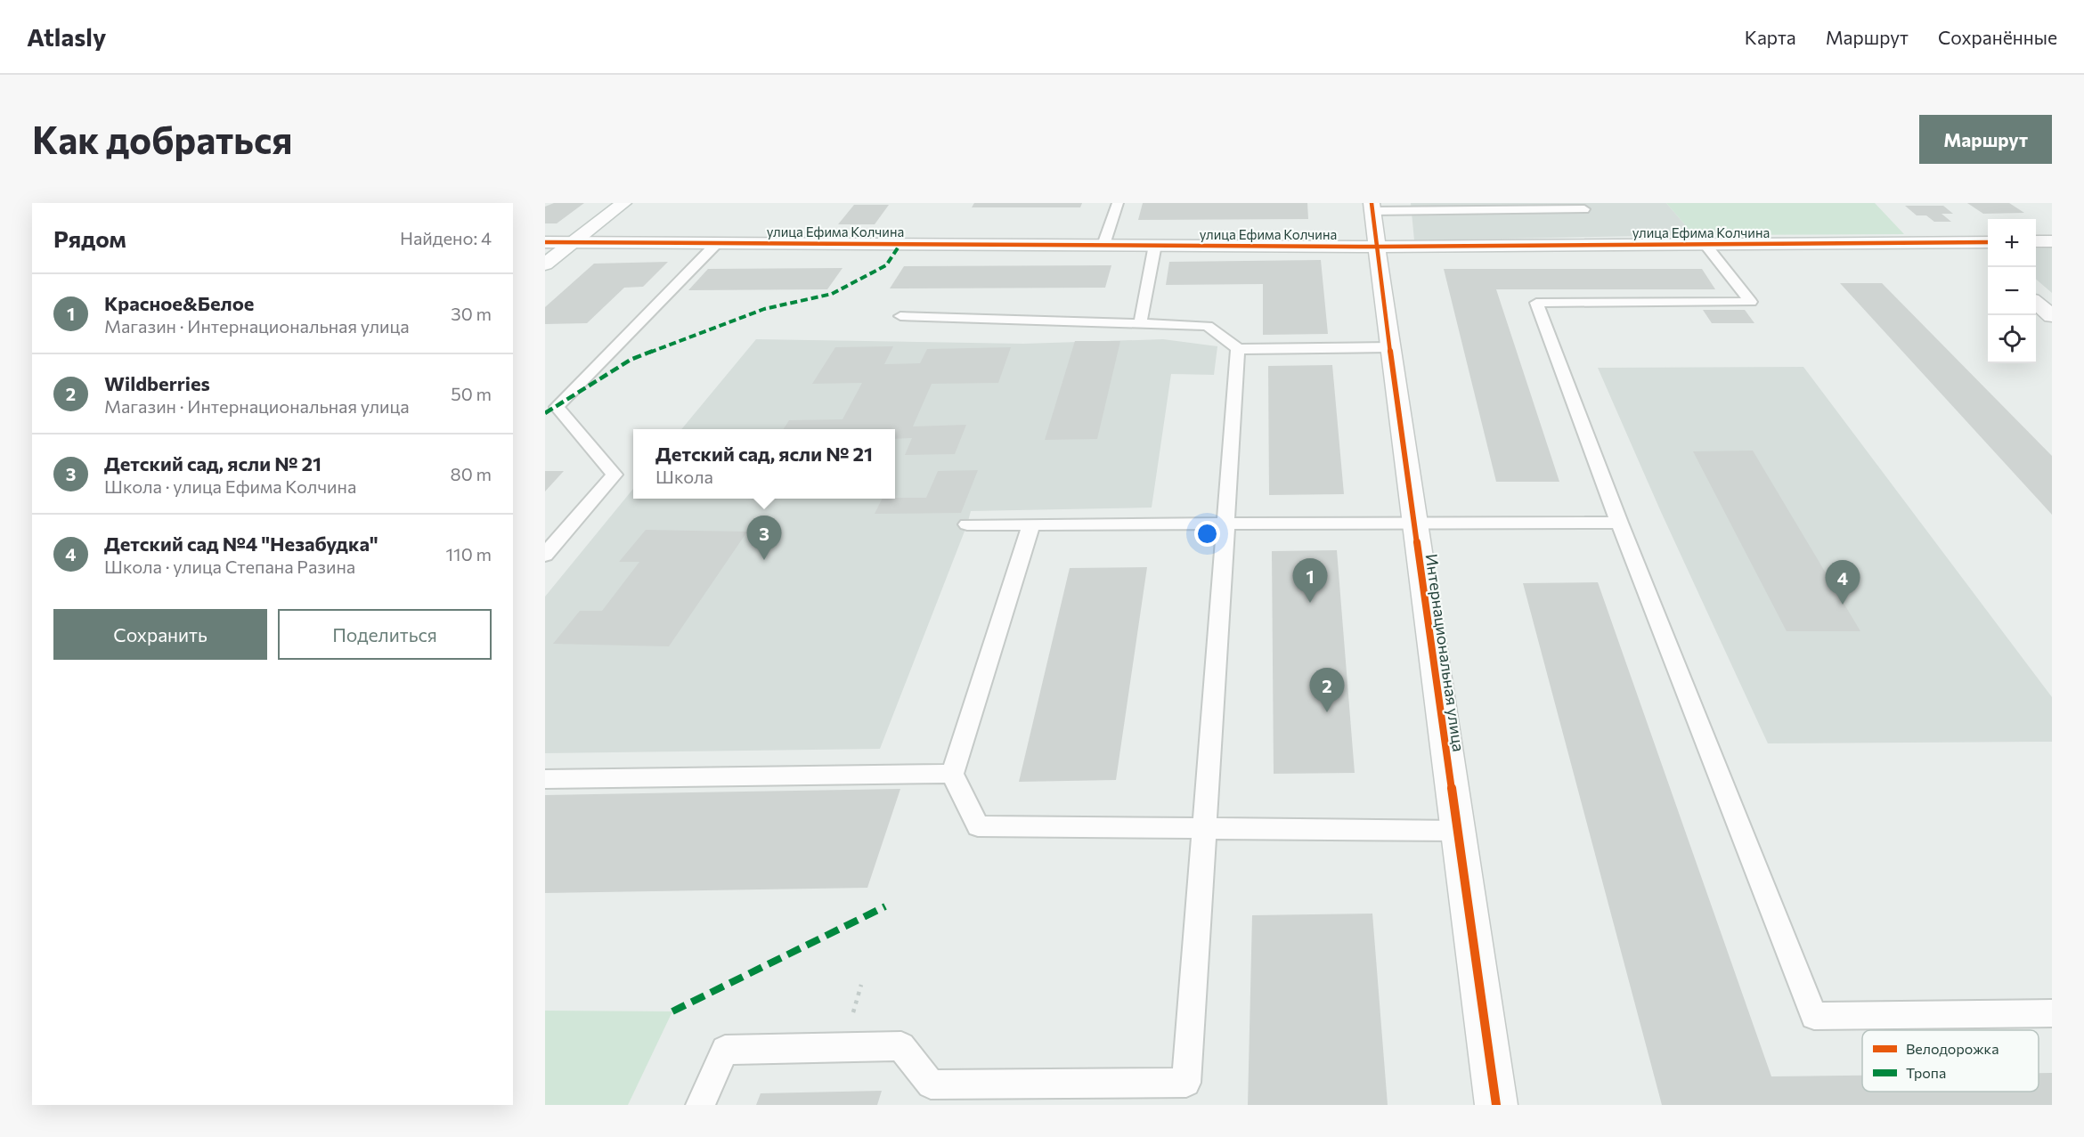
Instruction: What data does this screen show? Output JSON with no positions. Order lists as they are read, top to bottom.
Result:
{
  "streets": {
    "street": ["улица Ефима Колчина", "Интернациональная улица"]
  },
  "crossings": [
    ["улица Ефима Колчина", "Интернациональная улица"]
  ],
  "legend": ["Велодорожка", "Тропа"],
  "page": {
    "header": "Atlasly",
    "nav": ["Карта", "Маршрут", "Сохранённые"],
    "buttons": [
      "Маршрут",
      ["Сохранить", "Поделиться"]
    ],
    "title": "Как добраться",
    "heading": ["Рядом", "Найдено: 4"],
    "map_buttons": ["+", "−"],
    "list": [
      {
        "mark": "1",
        "name": "Красное&Белое",
        "note": "Магазин · Интернациональная улица",
        "value": "30 m"
      },
      {
        "mark": "2",
        "name": "Wildberries",
        "note": "Магазин · Интернациональная улица",
        "value": "50 m"
      },
      {
        "mark": "3",
        "name": "Детский сад, ясли № 21",
        "note": "Школа · улица Ефима Колчина",
        "value": "80 m"
      },
      {
        "mark": "4",
        "name": "Детский сад №4 \"Незабудка\"",
        "note": "Школа · улица Степана Разина",
        "value": "110 m"
      }
    ],
    "popup": ["Детский сад, ясли № 21", "Школа"],
    "pins": [
      "3",
      "1",
      "4",
      "2"
    ]
  }
}
